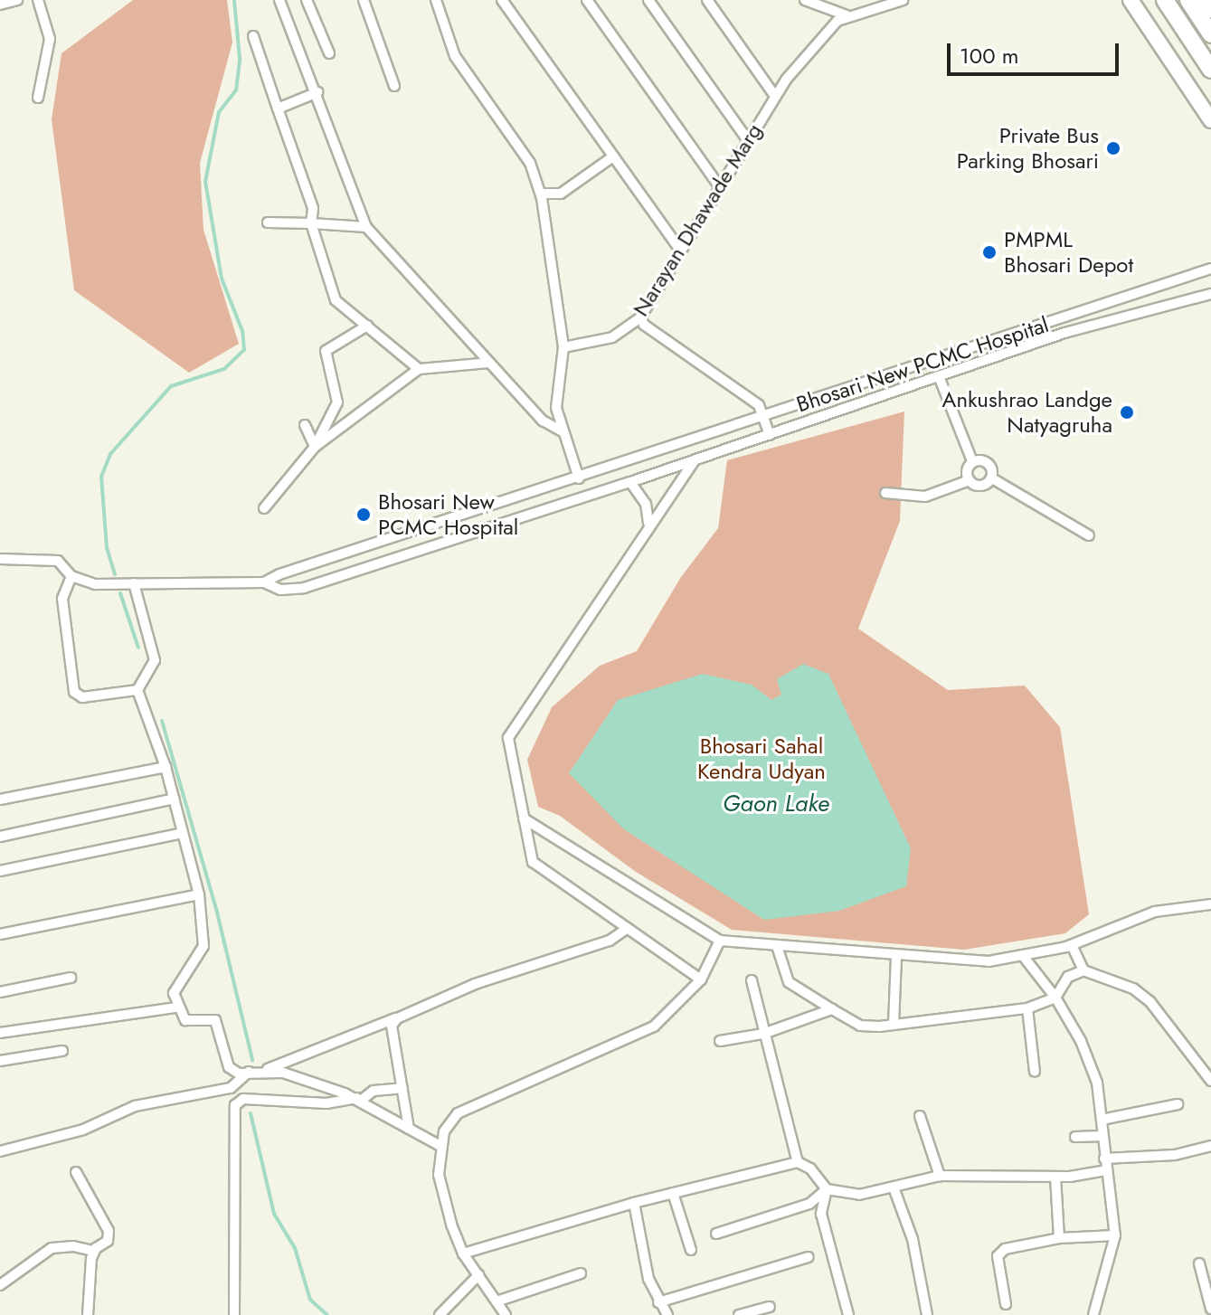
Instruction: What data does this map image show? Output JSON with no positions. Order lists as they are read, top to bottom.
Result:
{
  "streets": {
    "street": ["Narayan Dhawade Marg", "Bhosari New PCMC Hospital"]
  },
  "water": ["Gaon Lake"],
  "parks": ["Bhosari Sahal Kendra Udyan"],
  "places": [
    "Private Bus Parking Bhosari",
    "PMPML Bhosari Depot",
    "Ankushrao Landge Natyagruha",
    "Bhosari New PCMC Hospital"
  ],
  "scale_bar": "100 m"
}
